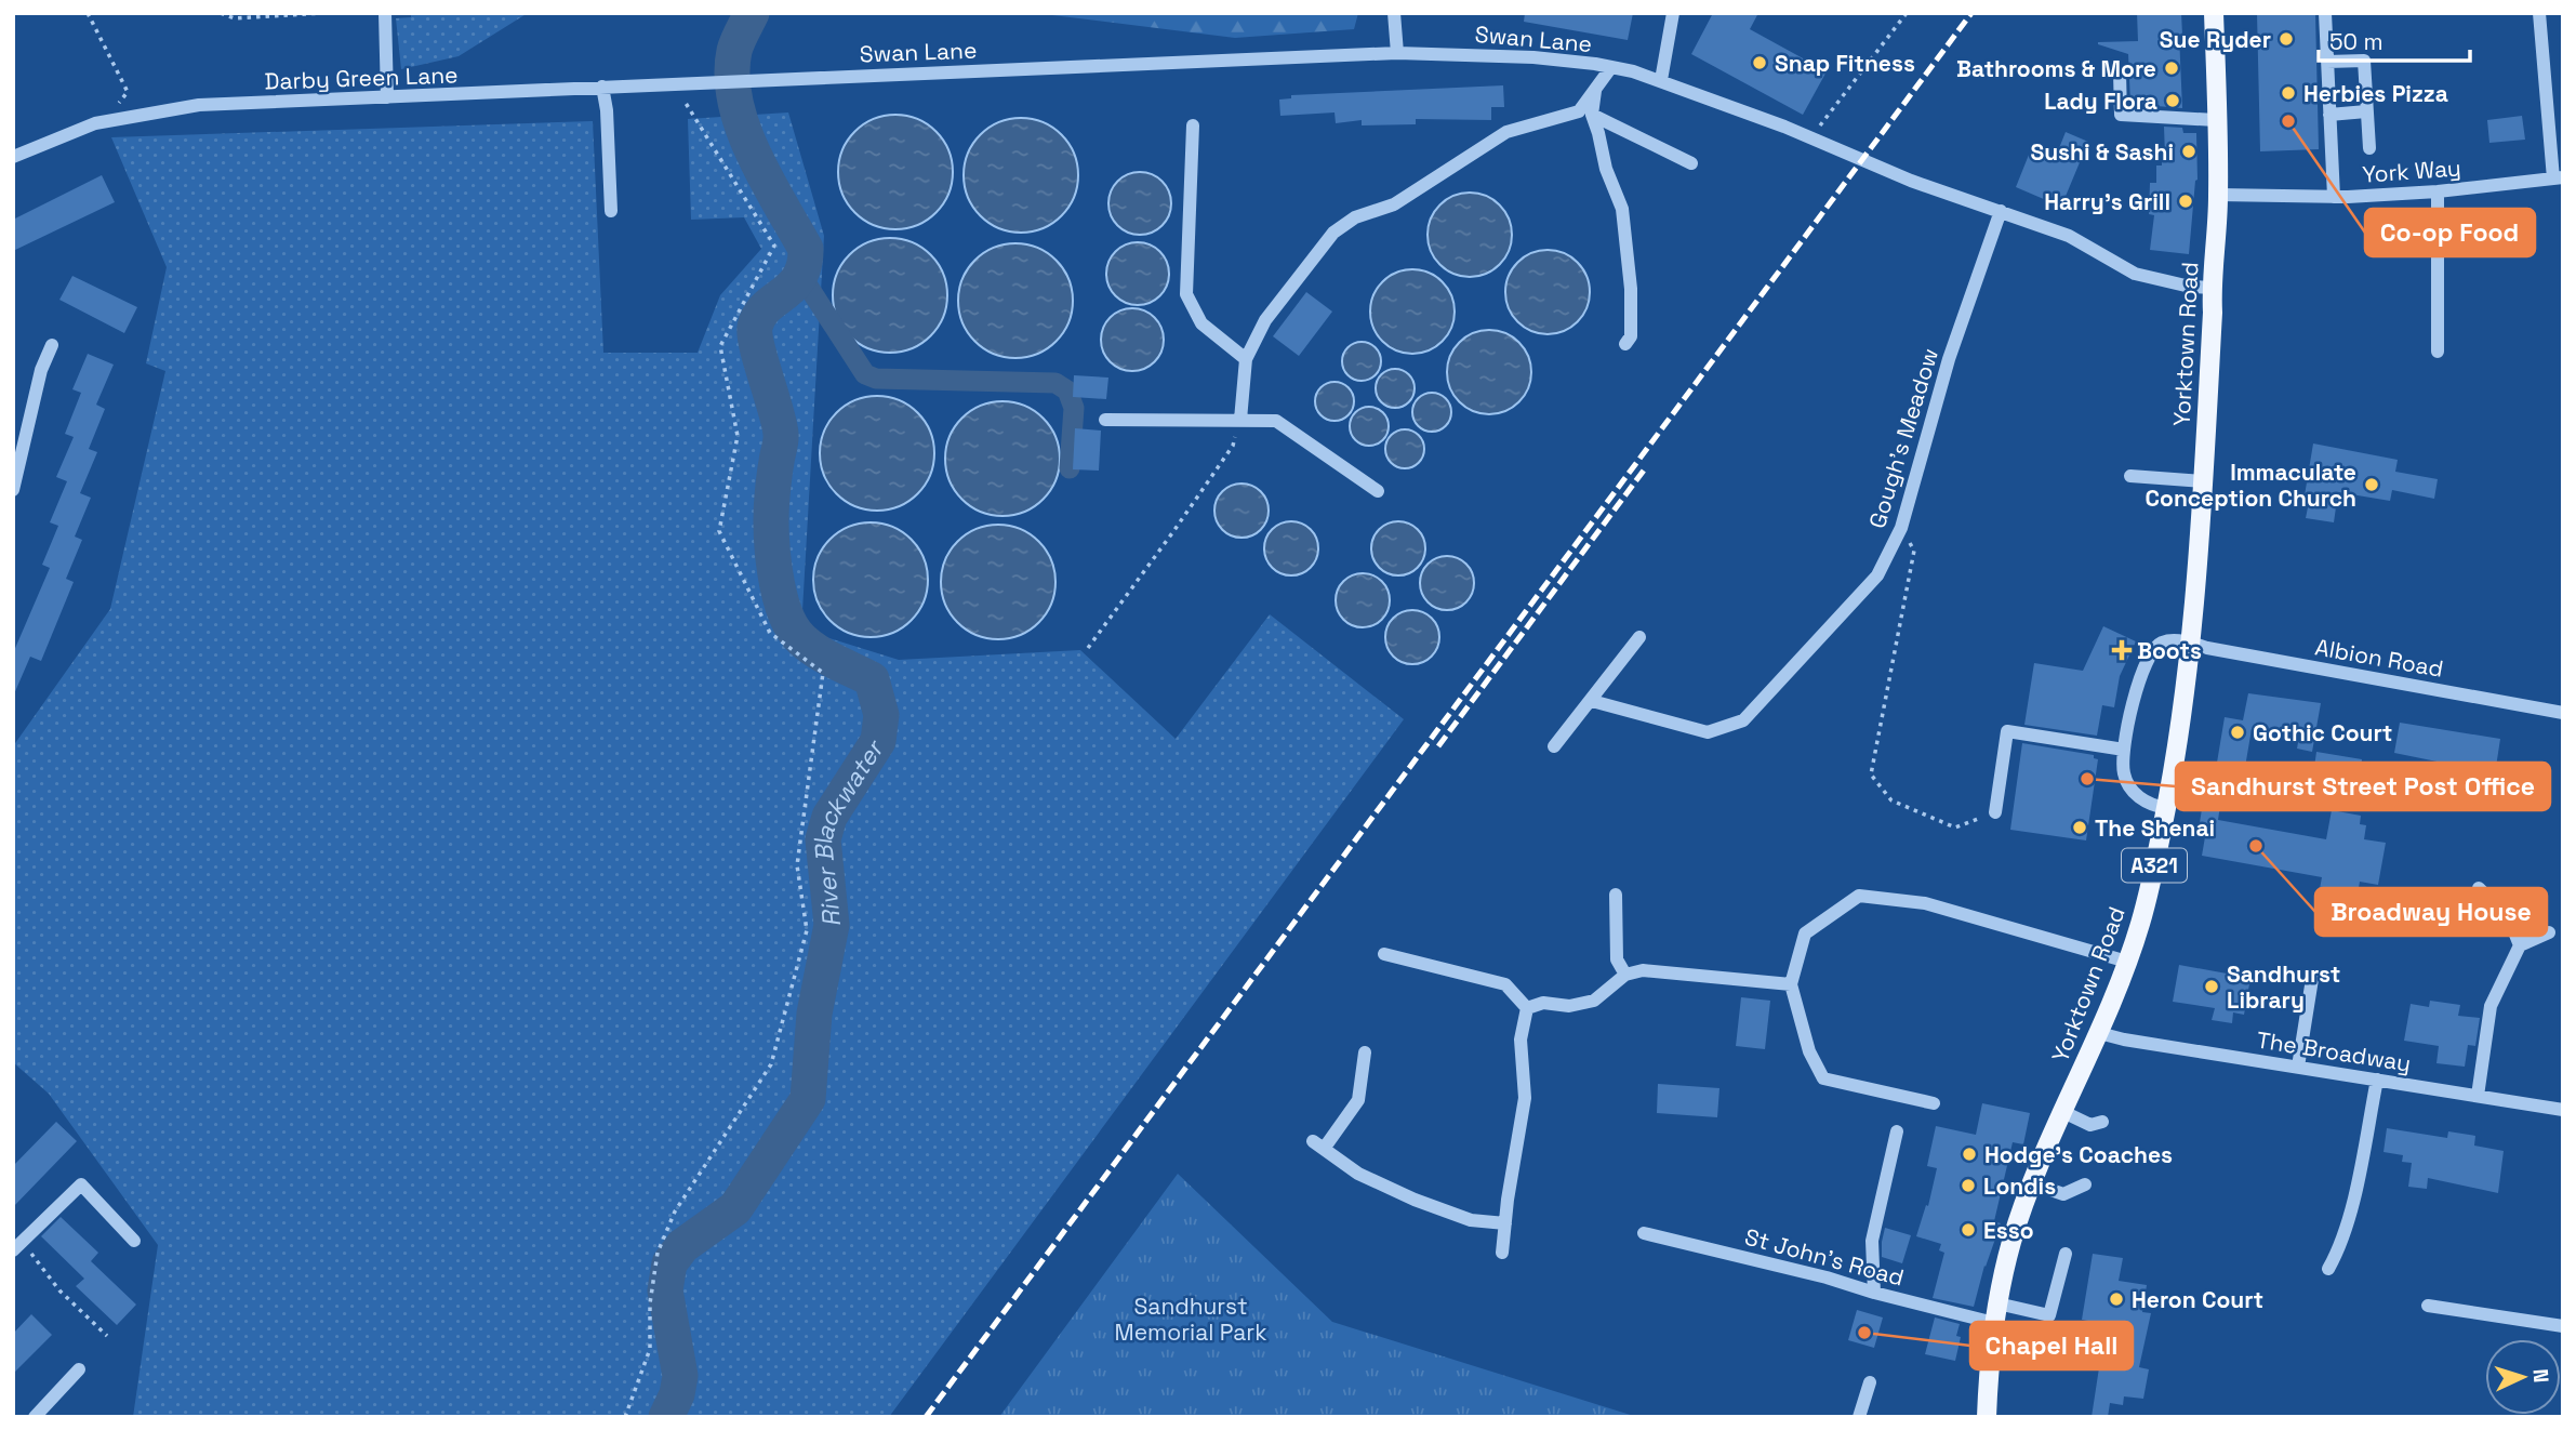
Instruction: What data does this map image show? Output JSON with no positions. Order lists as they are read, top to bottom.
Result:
{
  "streets": {
    "main road": ["Yorktown Road", "A321"],
    "street": [
      "Swan Lane",
      "Darby Green Lane",
      "York Way",
      "Gough's Meadow",
      "Albion Road",
      "The Broadway",
      "St John's Road"
    ]
  },
  "crossings": [
    ["Swan Lane", "Darby Green Lane"],
    ["Swan Lane", "Yorktown Road"],
    ["Swan Lane", "Gough's Meadow"],
    ["York Way", "Yorktown Road"],
    ["Yorktown Road", "Albion Road"],
    ["Yorktown Road", "The Broadway"],
    ["Yorktown Road", "St John's Road"]
  ],
  "water": ["River Blackwater"],
  "parks": ["Sandhurst Memorial Park"],
  "places": {
    "other": [
      "Sue Ryder",
      "Snap Fitness",
      "Bathrooms & More",
      "Herbies Pizza",
      "Lady Flora",
      "Co-op Food",
      "Sushi & Sashi",
      "Harry’s Grill",
      "Immaculate Conception Church",
      "Gothic Court",
      "Sandhurst Street Post Office",
      "The Shenai",
      "Broadway House",
      "Sandhurst Library",
      "Hodge's Coaches",
      "Londis",
      "Esso",
      "Heron Court",
      "Chapel Hall"
    ],
    "health": ["Boots"]
  },
  "scale_bar": "50 m",
  "north": "right"
}
